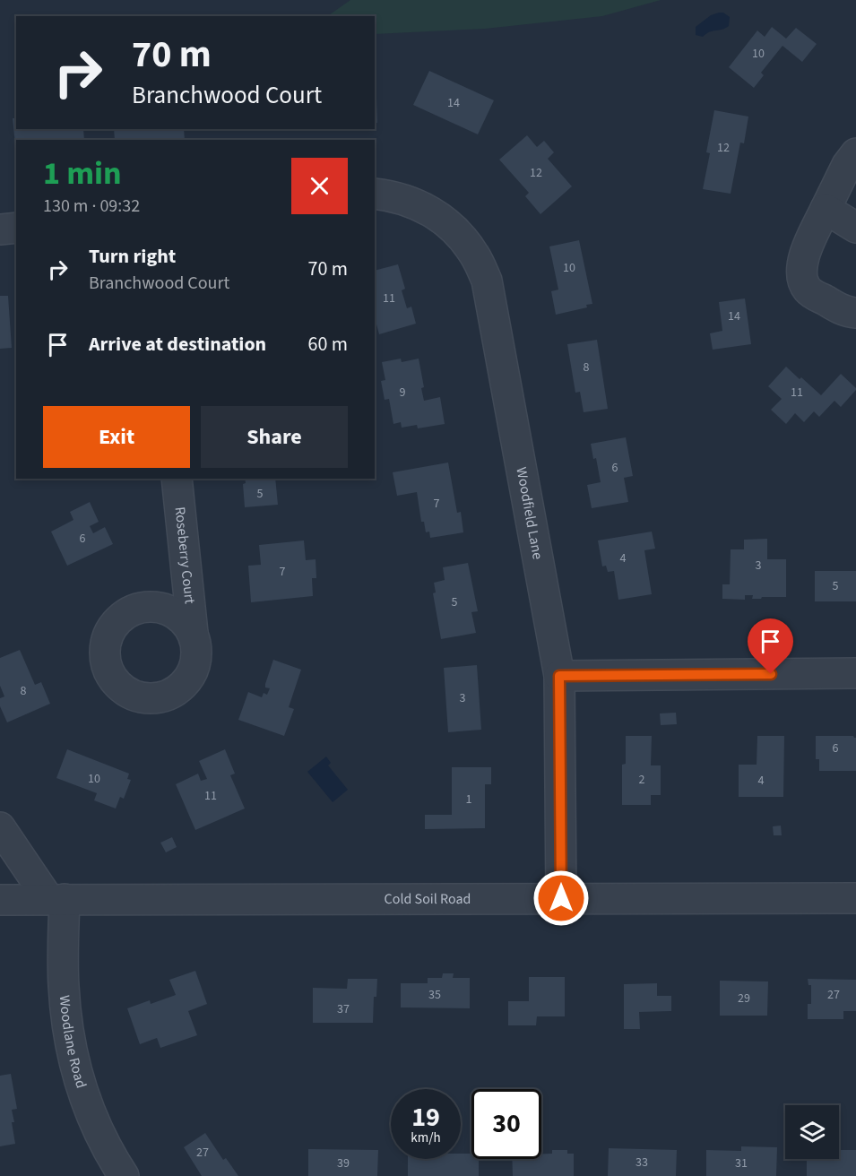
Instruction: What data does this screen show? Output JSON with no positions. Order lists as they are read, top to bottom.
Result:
{
  "streets": {
    "street": [
      "Woodfield Lane",
      "Roseberry Court",
      "Cold Soil Road",
      "Woodlane Road"
    ]
  },
  "crossings": [
    ["Woodfield Lane", "Cold Soil Road"],
    ["Cold Soil Road", "Woodlane Road"]
  ],
  "house_numbers": [
    "10",
    "14",
    "12",
    "12",
    "10",
    "11",
    "14",
    "8",
    "9",
    "11",
    "6",
    "5",
    "7",
    "6",
    "4",
    "3",
    "7",
    "5",
    "5",
    "8",
    "3",
    "6",
    "10",
    "2",
    "4",
    "11",
    "1",
    "35",
    "27",
    "29",
    "37",
    "27",
    "33",
    "39",
    "31"
  ],
  "page": {
    "turn": ["70 m", "Branchwood Court"],
    "heading": ["1 min", "130 m · 09:32"],
    "list": [
      {
        "name": "Turn right",
        "note": "Branchwood Court",
        "value": "70 m"
      },
      {
        "name": "Arrive at destination",
        "value": "60 m"
      }
    ],
    "buttons": ["Exit", "Share"],
    "speed": "19 km/h",
    "limit": "30"
  }
}
